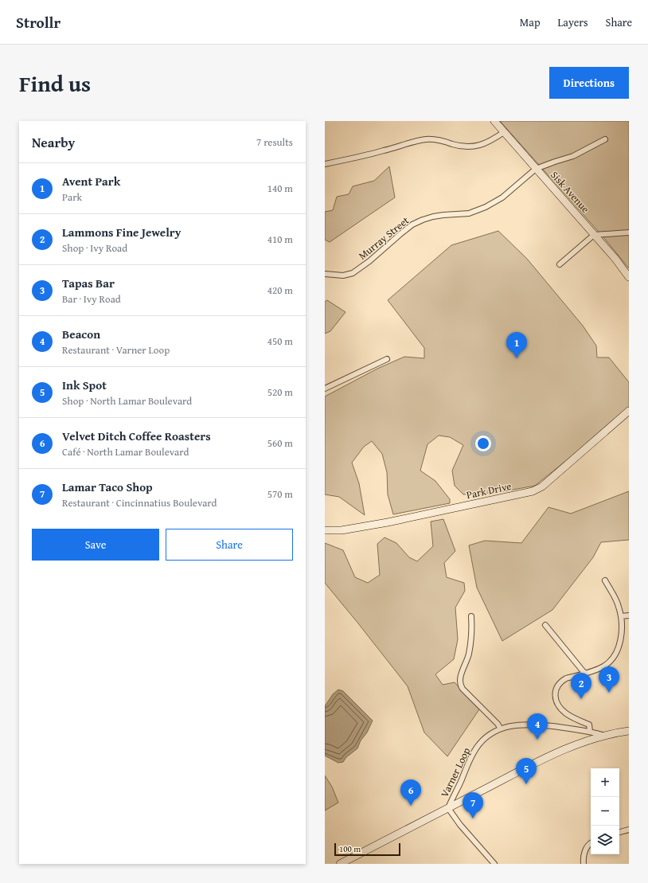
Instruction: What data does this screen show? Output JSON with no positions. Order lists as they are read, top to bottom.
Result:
{
  "streets": {
    "street": [
      "Sisk Avenue",
      "Murray Street",
      "Park Drive",
      "Varner Loop"
    ]
  },
  "crossings": [
    ["Sisk Avenue", "Murray Street"]
  ],
  "scale_bar": "100 m",
  "page": {
    "header": "Strollr",
    "nav": ["Map", "Layers", "Share"],
    "title": "Find us",
    "buttons": [
      "Directions",
      ["Save", "Share"]
    ],
    "heading": ["Nearby", "7 results"],
    "list": [
      {
        "mark": "1",
        "name": "Avent Park",
        "note": "Park",
        "value": "140 m"
      },
      {
        "mark": "2",
        "name": "Lammons Fine Jewelry",
        "note": "Shop · Ivy Road",
        "value": "410 m"
      },
      {
        "mark": "3",
        "name": "Tapas Bar",
        "note": "Bar · Ivy Road",
        "value": "420 m"
      },
      {
        "mark": "4",
        "name": "Beacon",
        "note": "Restaurant · Varner Loop",
        "value": "450 m"
      },
      {
        "mark": "5",
        "name": "Ink Spot",
        "note": "Shop · North Lamar Boulevard",
        "value": "520 m"
      },
      {
        "mark": "6",
        "name": "Velvet Ditch Coffee Roasters",
        "note": "Café · North Lamar Boulevard",
        "value": "560 m"
      },
      {
        "mark": "7",
        "name": "Lamar Taco Shop",
        "note": "Restaurant · Cincinnatius Boulevard",
        "value": "570 m"
      }
    ],
    "pins": [
      "1",
      "3",
      "2",
      "4",
      "5",
      "6",
      "7"
    ],
    "map_buttons": ["+", "−"],
    "scale": "100 m"
  }
}
